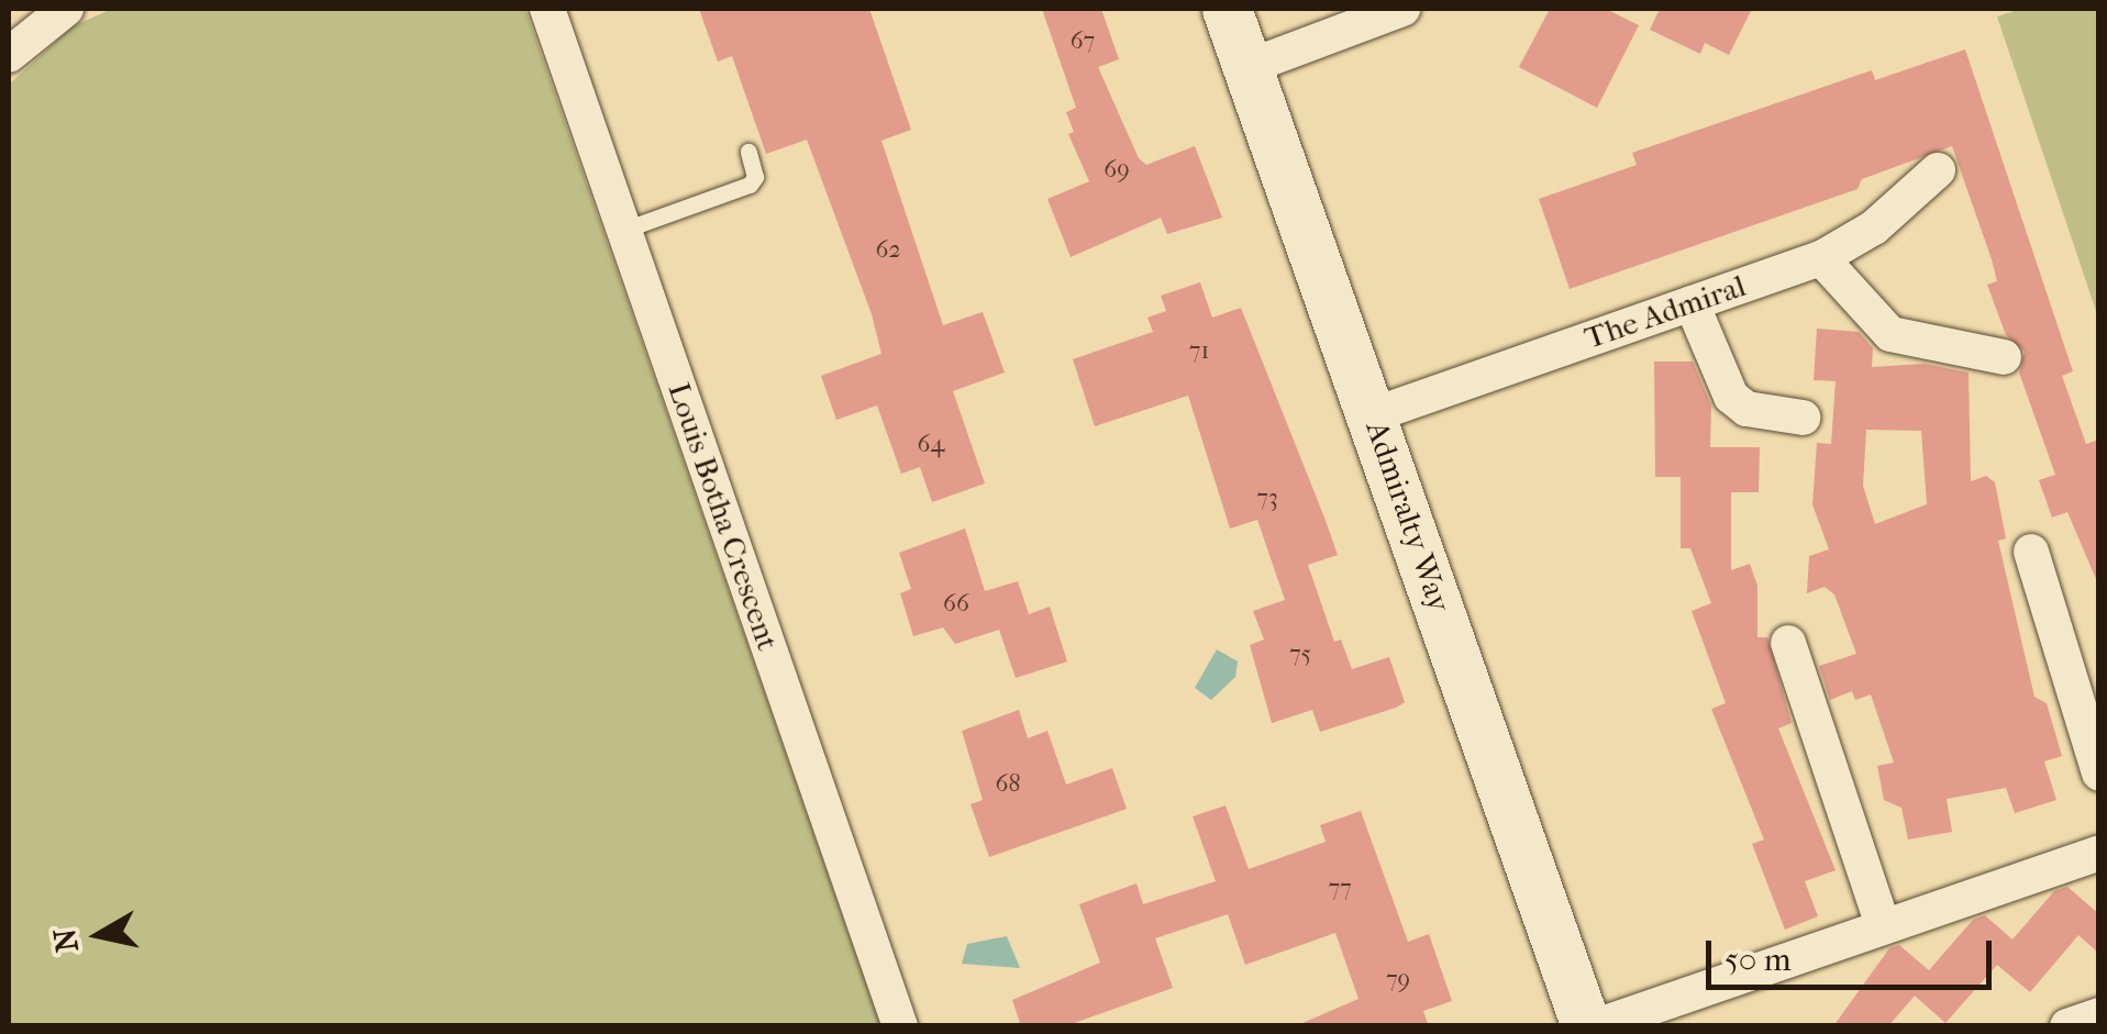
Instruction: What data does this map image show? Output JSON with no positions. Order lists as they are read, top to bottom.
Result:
{
  "streets": {
    "main road": ["Admiralty Way"],
    "street": ["The Admiral", "Louis Botha Crescent"]
  },
  "crossings": [
    ["The Admiral", "Admiralty Way"]
  ],
  "house_numbers": [
    "67",
    "69",
    "62",
    "71",
    "64",
    "73",
    "66",
    "75",
    "68",
    "77",
    "79"
  ],
  "scale_bar": "50 m",
  "north": "left"
}
